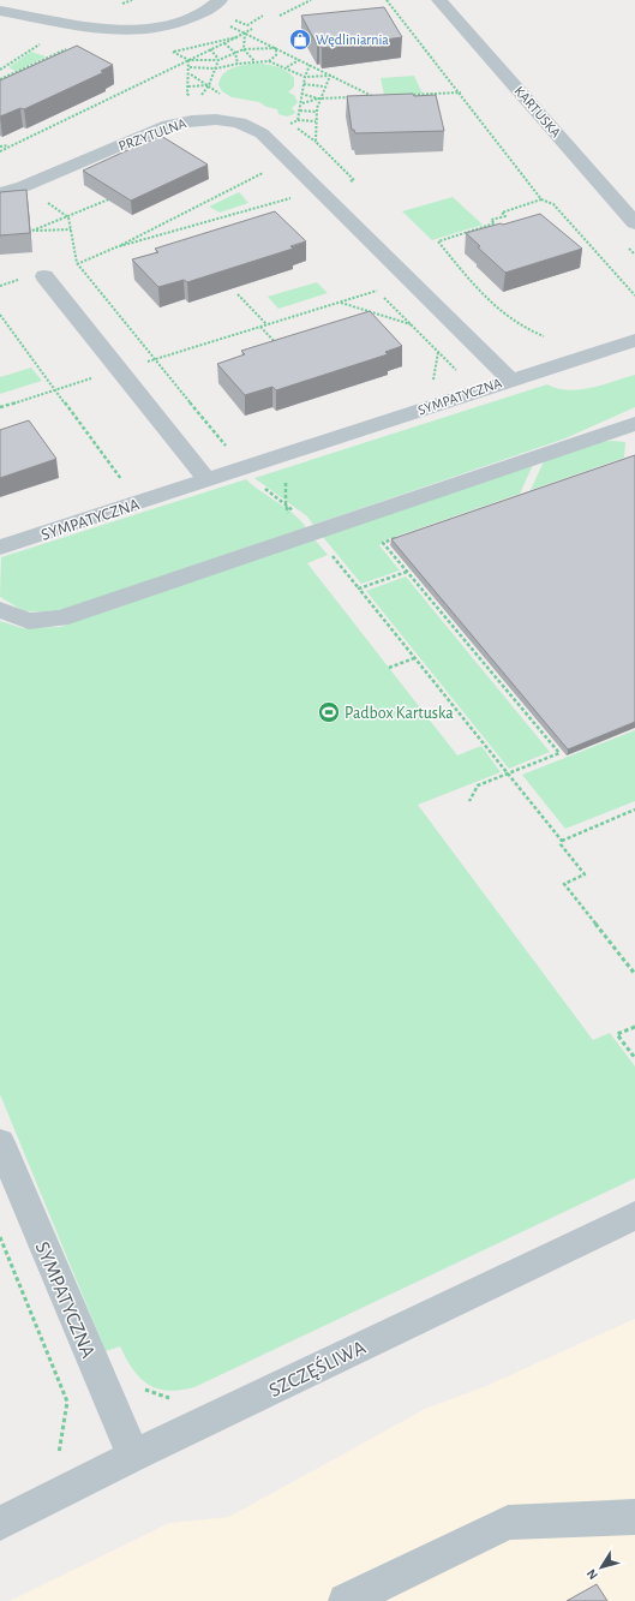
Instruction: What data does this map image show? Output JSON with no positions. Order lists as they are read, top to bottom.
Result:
{
  "streets": {
    "street": [
      "KARTUSKA",
      "PRZYTULNA",
      "SYMPATYCZNA",
      "SZCZĘŚLIWA"
    ]
  },
  "crossings": [
    ["PRZYTULNA", "SYMPATYCZNA"],
    ["SYMPATYCZNA", "SZCZĘŚLIWA"]
  ],
  "places": {
    "shop": ["Wędliniarnia"],
    "sports": ["Padbox Kartuska"]
  },
  "north": "bottom left"
}
